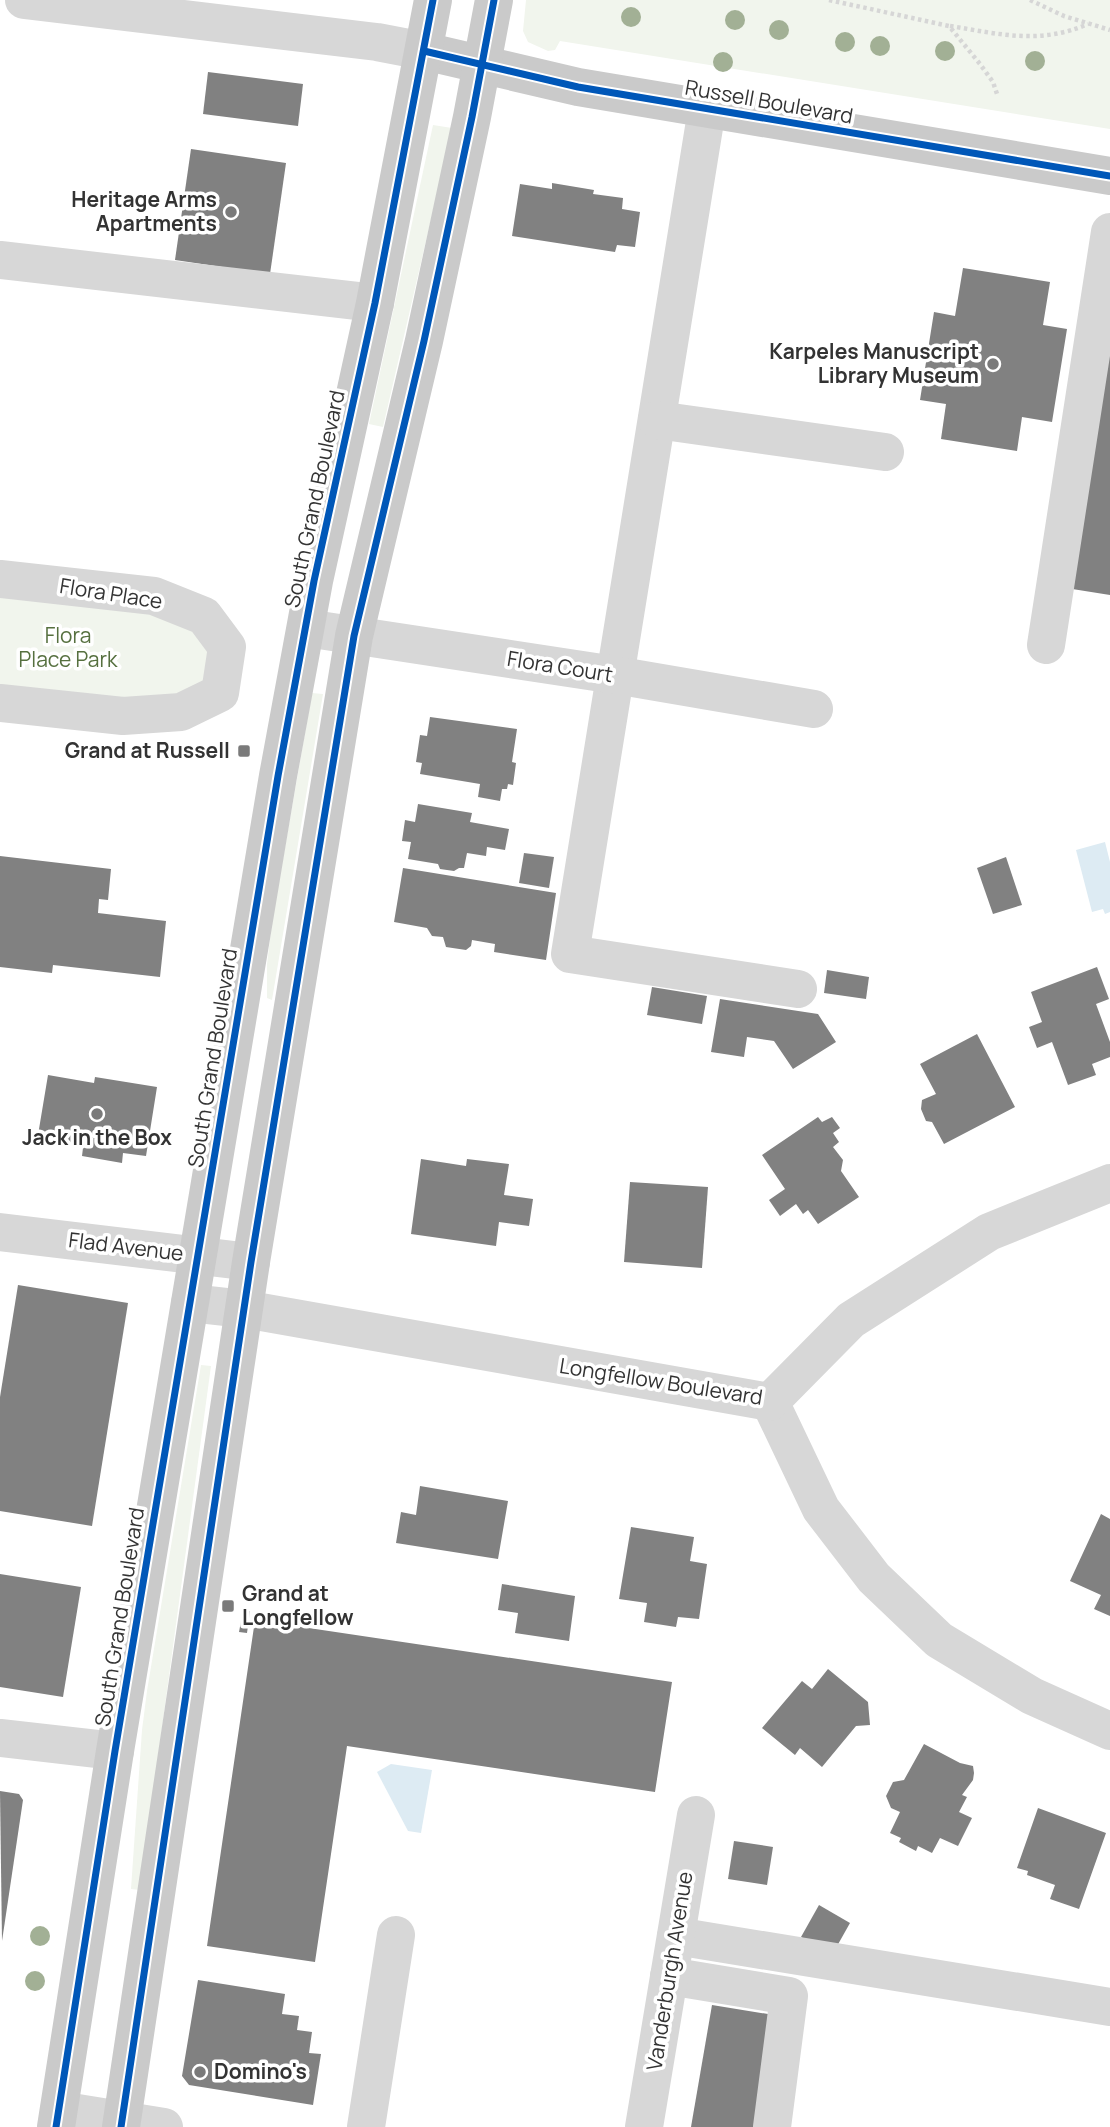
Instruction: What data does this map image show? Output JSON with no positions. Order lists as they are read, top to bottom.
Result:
{
  "streets": {
    "main road": ["Russell Boulevard", "South Grand Boulevard"],
    "street": [
      "Flora Place",
      "Flora Court",
      "Flad Avenue",
      "Longfellow Boulevard",
      "Vanderburgh Avenue"
    ]
  },
  "crossings": [
    ["Russell Boulevard", "South Grand Boulevard"],
    ["South Grand Boulevard", "Flora Court"],
    ["South Grand Boulevard", "Flad Avenue"],
    ["South Grand Boulevard", "Longfellow Boulevard"]
  ],
  "parks": ["Flora Place Park"],
  "places": {
    "other": [
      "Heritage Arms Apartments",
      "Karpeles Manuscript Library Museum",
      "Jack in the Box",
      "Domino's"
    ],
    "transit": ["Grand at Russell", "Grand at Longfellow"]
  }
}
